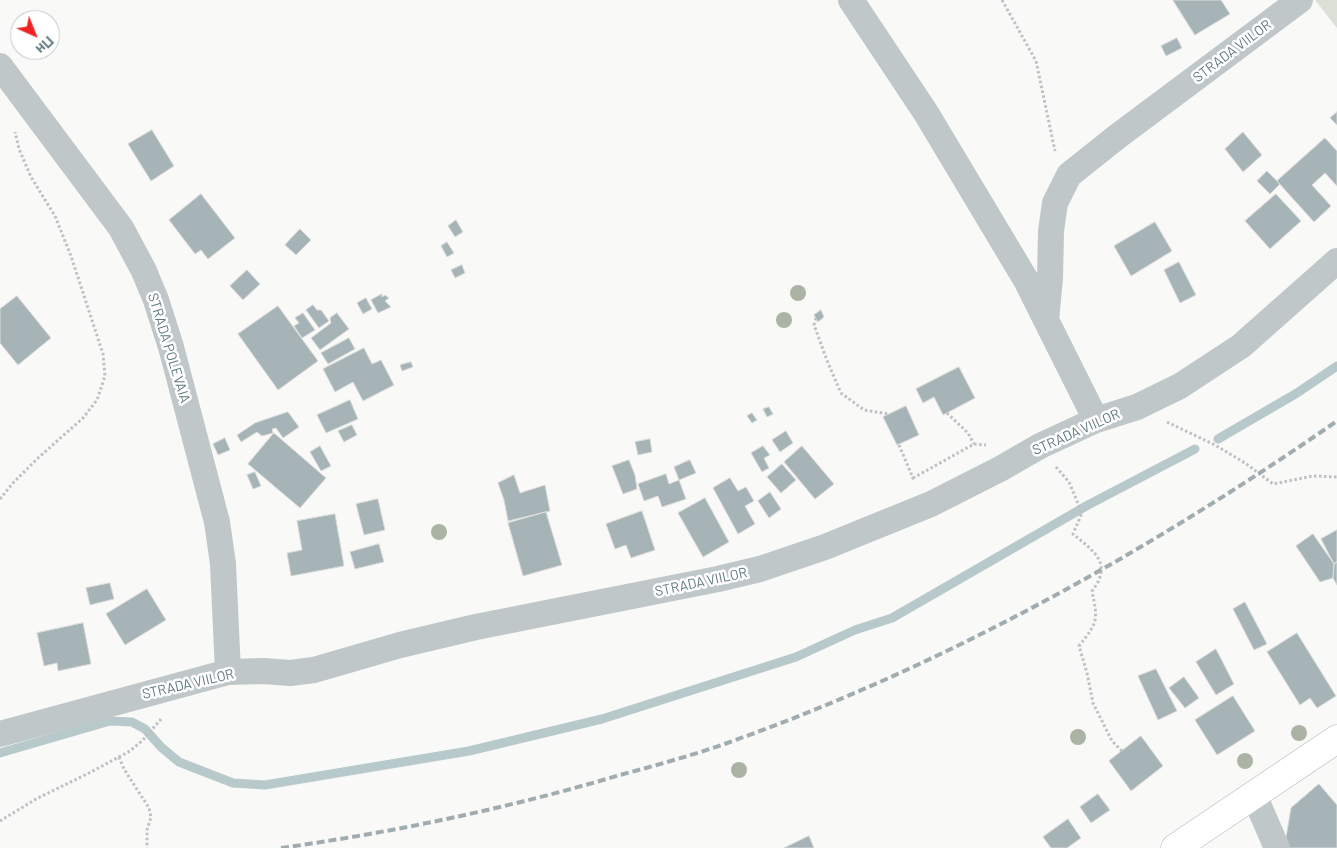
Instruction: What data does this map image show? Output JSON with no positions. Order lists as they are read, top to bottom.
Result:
{
  "streets": {
    "street": ["STRADA VIILOR", "STRADA POLEVAIA"]
  },
  "crossings": [
    ["STRADA VIILOR", "STRADA POLEVAIA"]
  ],
  "north": "bottom right"
}
